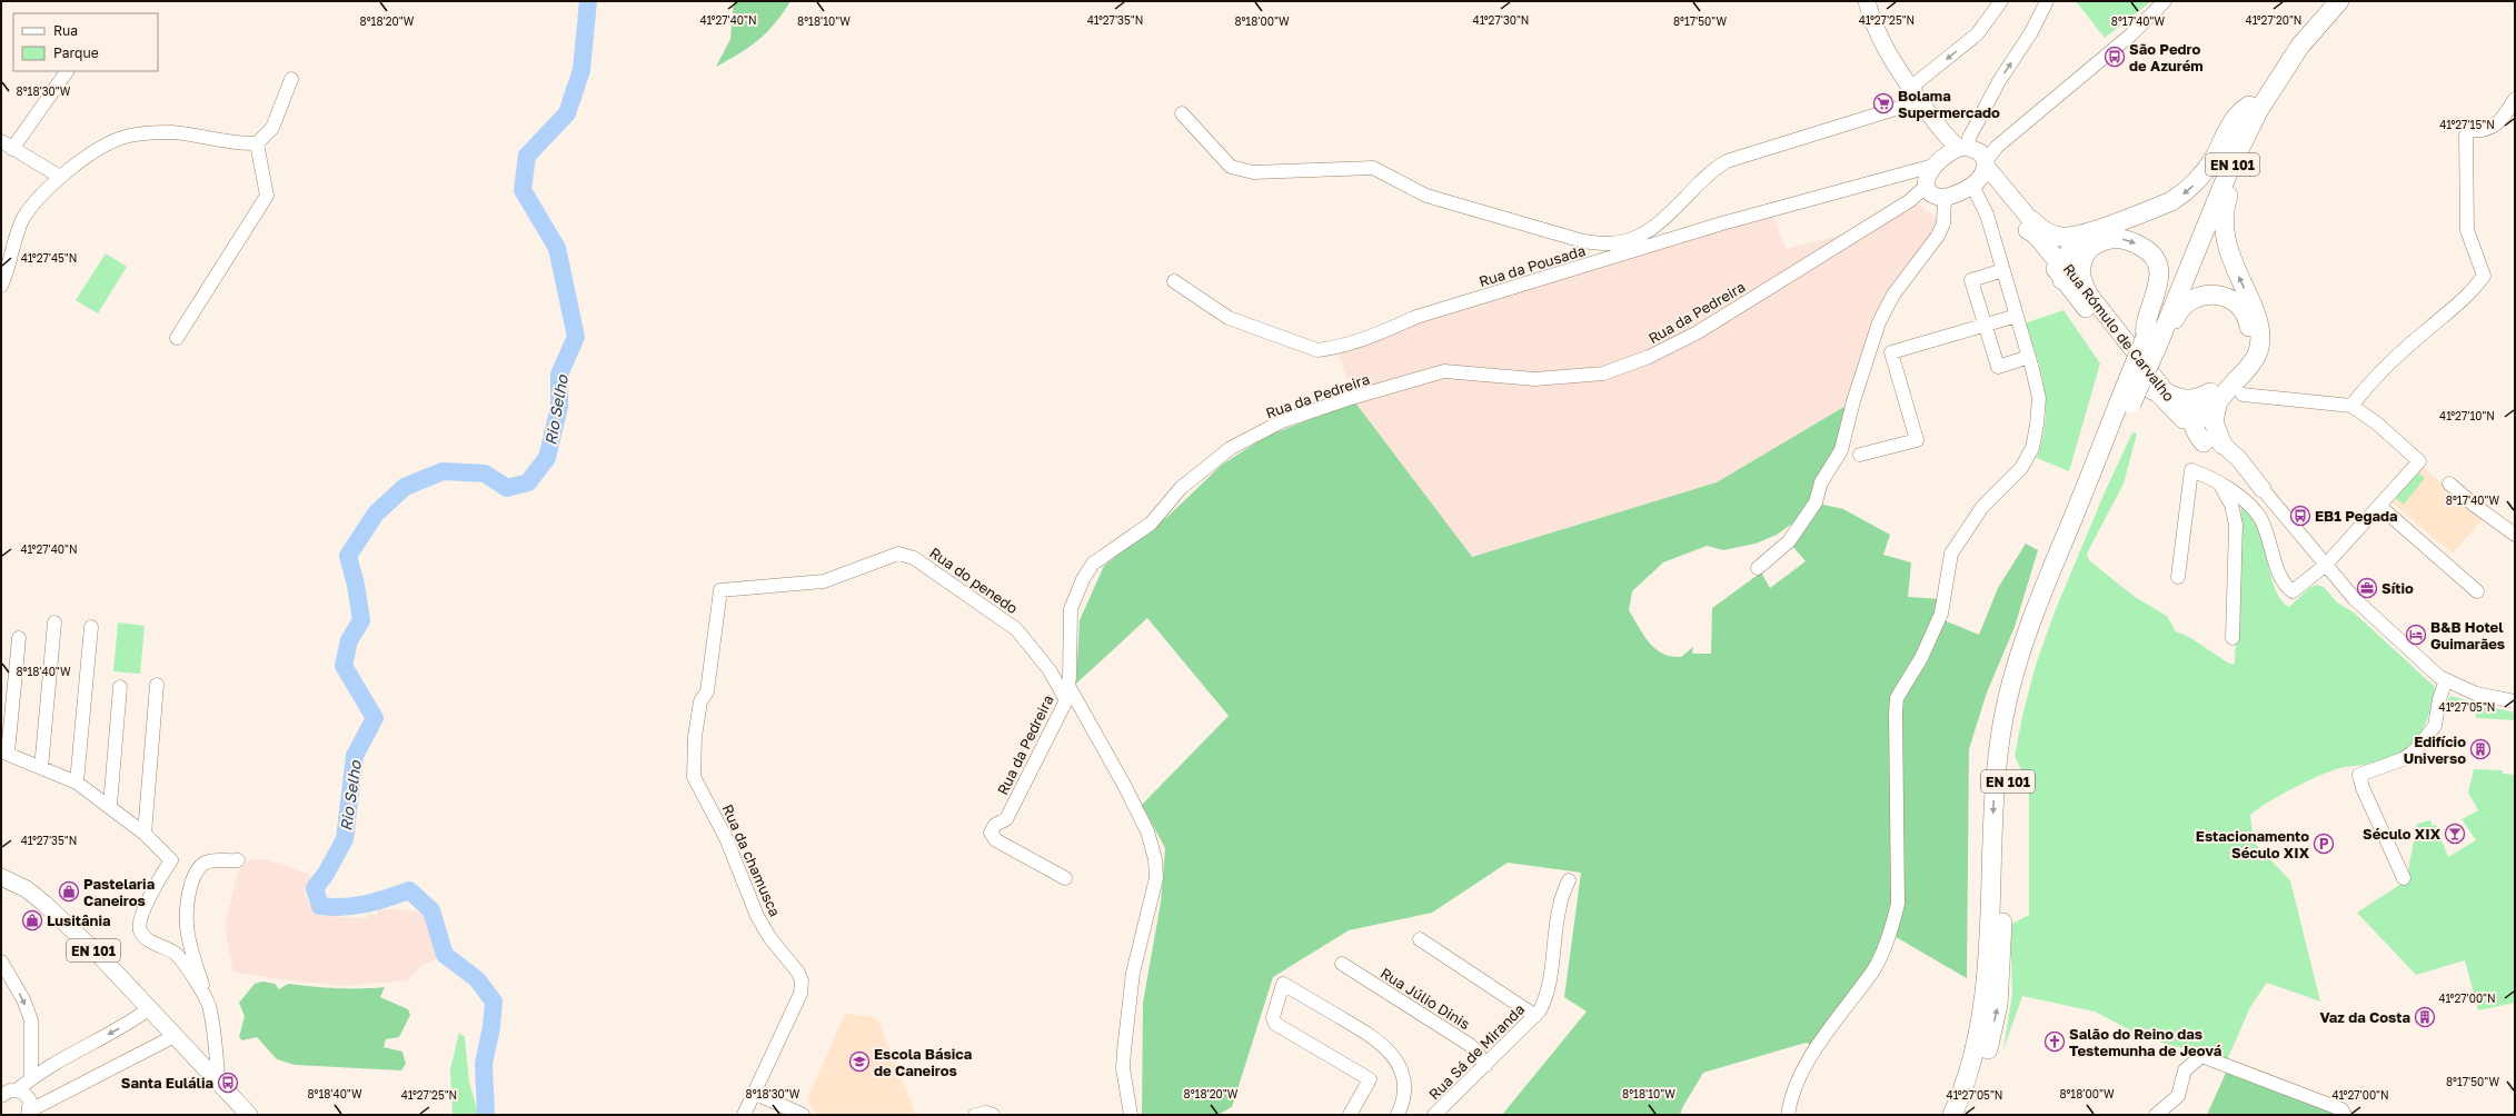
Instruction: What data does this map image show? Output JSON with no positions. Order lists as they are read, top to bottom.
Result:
{
  "streets": {
    "highway": ["EN 101"],
    "main road": ["Rua Rómulo de Carvalho"],
    "street": [
      "Rua da Pousada",
      "Rua da Pedreira",
      "Rua do penedo",
      "Rua da chamusca",
      "Rua Júlio Dinis",
      "Rua Sá de Miranda"
    ]
  },
  "crossings": [
    ["Rua da Pousada", "Rua da Pedreira"],
    ["Rua da Pedreira", "Rua do penedo"],
    ["Rua do penedo", "Rua da chamusca"],
    ["Rua Júlio Dinis", "Rua Sá de Miranda"]
  ],
  "water": ["Rio Selho"],
  "places": {
    "bus stop": ["São Pedro de Azurém", "EB1 Pegada", "Santa Eulália"],
    "supermarket": ["Bolama Supermercado"],
    "office": ["Sítio"],
    "hotel": ["B&B Hotel Guimarães"],
    "building": ["Edifício Universo", "Vaz da Costa"],
    "bar": ["Século XIX"],
    "parking": ["Estacionamento Século XIX"],
    "shop": ["Pastelaria Caneiros", "Lusitânia"],
    "church": ["Salão do Reino das Testemunha de Jeová"],
    "school or university": ["Escola Básica de Caneiros"]
  },
  "legend": ["Rua", "Parque"],
  "coordinates": [
    "41°27'40\"N",
    "41°27'35\"N",
    "41°27'30\"N",
    "41°27'25\"N",
    "41°27'20\"N",
    "8°18'20\"W",
    "8°18'10\"W",
    "8°18'00\"W",
    "8°17'50\"W",
    "8°17'40\"W",
    "8°18'30\"W",
    "41°27'15\"N",
    "41°27'45\"N",
    "41°27'10\"N",
    "8°18'40\"W",
    "41°27'05\"N",
    "41°27'00\"N"
  ]
}
